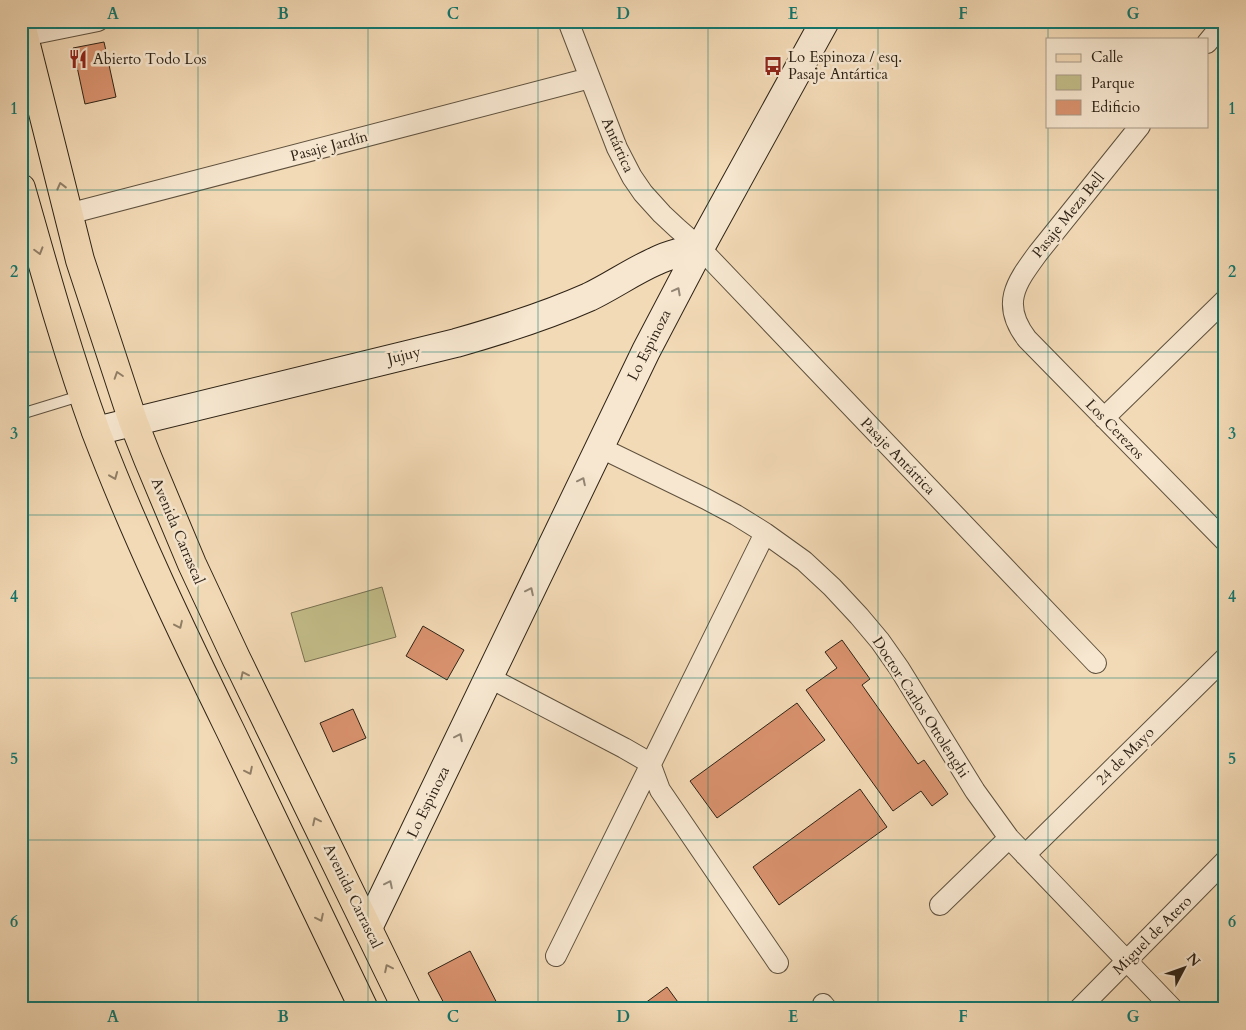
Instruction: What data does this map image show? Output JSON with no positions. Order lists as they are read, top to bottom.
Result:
{
  "streets": {
    "main road": ["Lo Espinoza", "Jujuy", "Avenida Carrascal"],
    "street": [
      "Antártica",
      "Pasaje Jardín",
      "Pasaje Meza Bell",
      "Los Cerezos",
      "Pasaje Antártica",
      "Doctor Carlos Ottolenghi",
      "24 de Mayo",
      "Miguel de Atero"
    ]
  },
  "crossings": [
    ["Antártica", "Pasaje Jardín"],
    ["Antártica", "Lo Espinoza"],
    ["Antártica", "Jujuy"],
    ["Antártica", "Pasaje Antártica"],
    ["Pasaje Jardín", "Avenida Carrascal"],
    ["Pasaje Meza Bell", "Los Cerezos"],
    ["Lo Espinoza", "Jujuy"],
    ["Lo Espinoza", "Pasaje Antártica"],
    ["Lo Espinoza", "Avenida Carrascal"],
    ["Lo Espinoza", "Doctor Carlos Ottolenghi"],
    ["Jujuy", "Pasaje Antártica"],
    ["Jujuy", "Avenida Carrascal"],
    ["Doctor Carlos Ottolenghi", "24 de Mayo"],
    ["Doctor Carlos Ottolenghi", "Miguel de Atero"]
  ],
  "one_way": ["Lo Espinoza"],
  "places": {
    "restaurant": ["Abierto Todo Los"],
    "bus stop": ["Lo Espinoza / esq. Pasaje Antártica"]
  },
  "legend": ["Calle", "Parque", "Edificio"],
  "north": "top right",
  "grid": {
    "columns": [
      "A",
      "B",
      "C",
      "D",
      "E",
      "F",
      "G"
    ],
    "rows": [
      "1",
      "2",
      "3",
      "4",
      "5",
      "6"
    ]
  }
}
